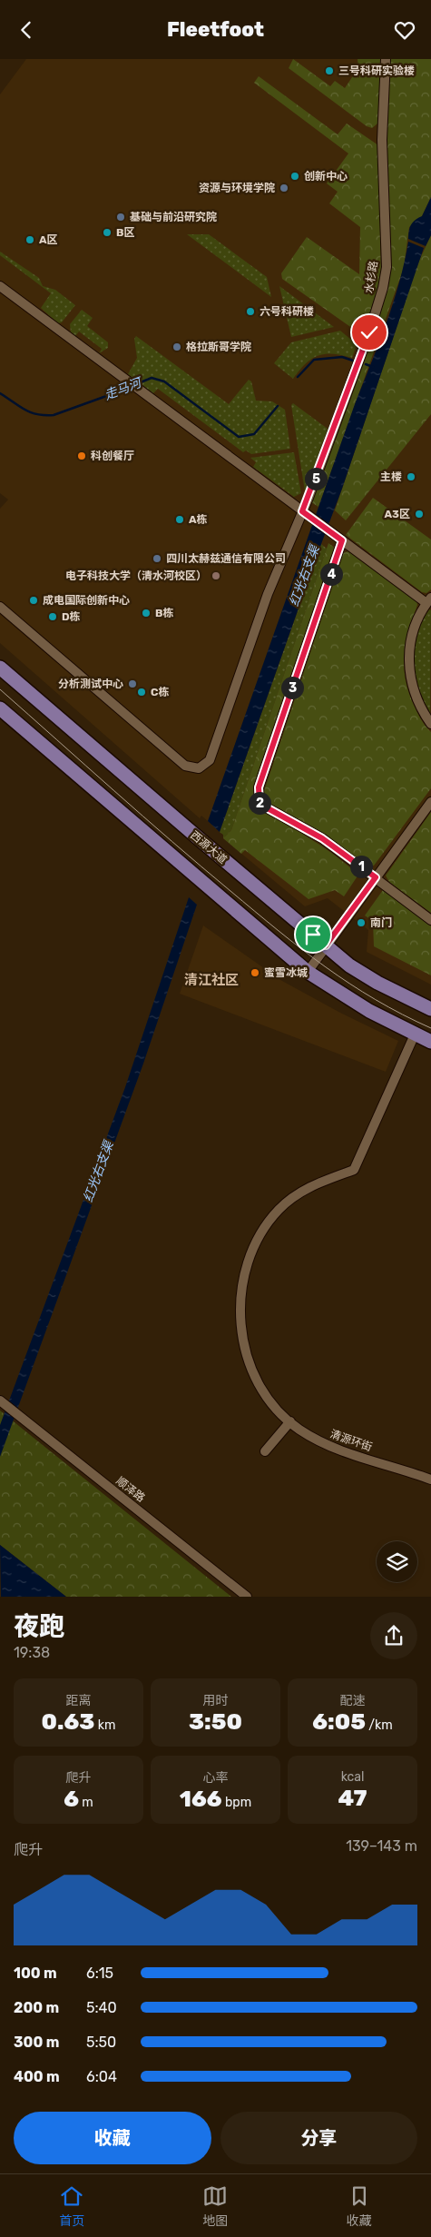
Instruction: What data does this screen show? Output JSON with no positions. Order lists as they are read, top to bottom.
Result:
{
  "streets": {
    "main road": ["西源大道"],
    "street": ["水杉路", "清源环街", "顺泽路"]
  },
  "districts": ["清江社区"],
  "water": ["走马河", "红光右支渠"],
  "places": [
    "三号科研实验楼",
    "创新中心",
    "资源与环境学院",
    "基础与前沿研究院",
    "B区",
    "A区",
    "六号科研楼",
    "格拉斯哥学院",
    "科创餐厅",
    "主楼",
    "A3区",
    "A栋",
    "四川太赫兹通信有限公司",
    "电子科技大学（清水河校区）",
    "成电国际创新中心",
    "B栋",
    "D栋",
    "分析测试中心",
    "C栋",
    "南门",
    "蜜雪冰城"
  ],
  "page": {
    "header": "Fleetfoot",
    "pins": [
      "5",
      "4",
      "3",
      "2",
      "1"
    ],
    "heading": ["夜跑", "19:38"],
    "stats": [
      ["距离", "0.63 km"],
      ["用时", "3:50"],
      ["配速", "6:05 /km"],
      ["爬升", "6 m"],
      ["心率", "166 bpm"],
      ["kcal", "47"]
    ],
    "chart": ["爬升", "139–143 m"],
    "list": [
      {
        "name": "100 m",
        "note": "6:15"
      },
      {
        "name": "200 m",
        "note": "5:40"
      },
      {
        "name": "300 m",
        "note": "5:50"
      },
      {
        "name": "400 m",
        "note": "6:04"
      }
    ],
    "buttons": ["收藏", "分享"],
    "tabs": ["首页", "地图", "收藏"]
  }
}
